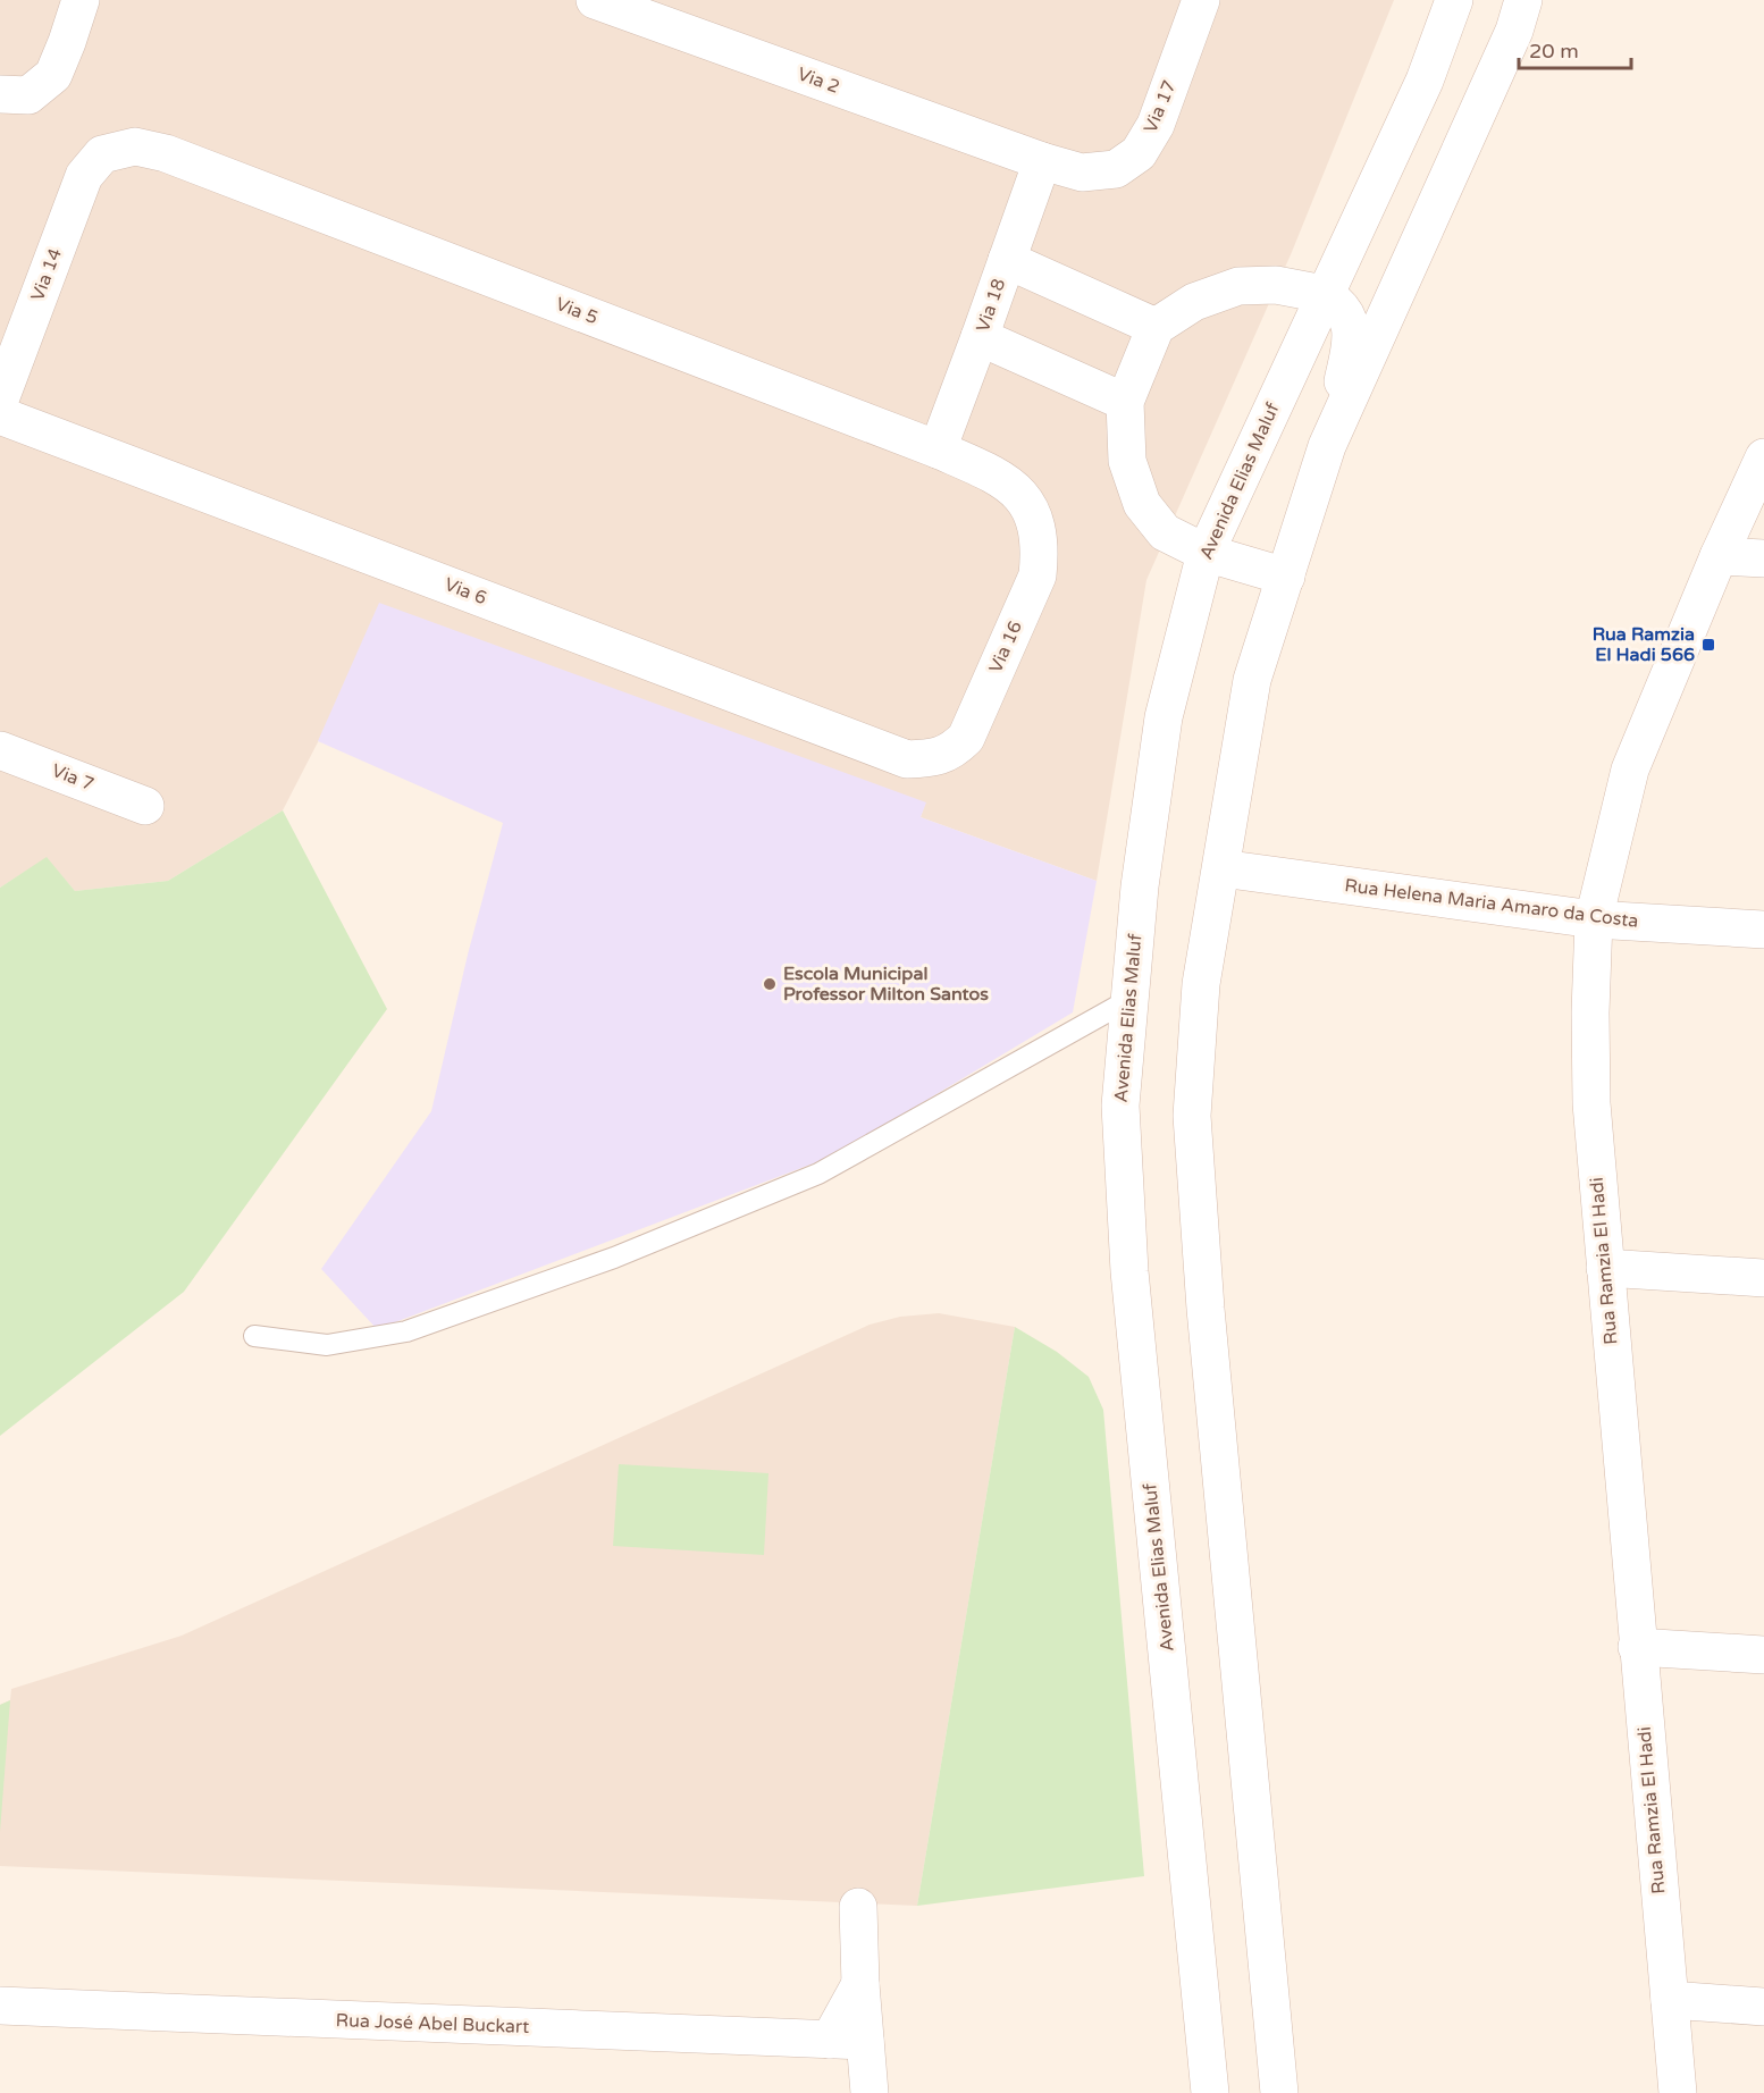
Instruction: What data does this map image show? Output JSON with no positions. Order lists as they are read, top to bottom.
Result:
{
  "streets": {
    "street": [
      "Via 2",
      "Via 17",
      "Via 14",
      "Via 18",
      "Via 5",
      "Avenida Elias Maluf",
      "Via 6",
      "Via 16",
      "Via 7",
      "Rua Helena Maria Amaro da Costa",
      "Rua Ramzia El Hadi",
      "Rua José Abel Buckart"
    ]
  },
  "crossings": [
    ["Via 2", "Via 17"],
    ["Via 2", "Via 18"],
    ["Via 17", "Via 18"],
    ["Via 14", "Via 5"],
    ["Via 18", "Via 5"],
    ["Via 5", "Via 16"],
    ["Via 6", "Via 16"],
    ["Rua Helena Maria Amaro da Costa", "Rua Ramzia El Hadi"]
  ],
  "places": {
    "transit": ["Rua Ramzia El Hadi 566"],
    "other": ["Escola Municipal Professor Milton Santos"]
  },
  "scale_bar": "20 m"
}
